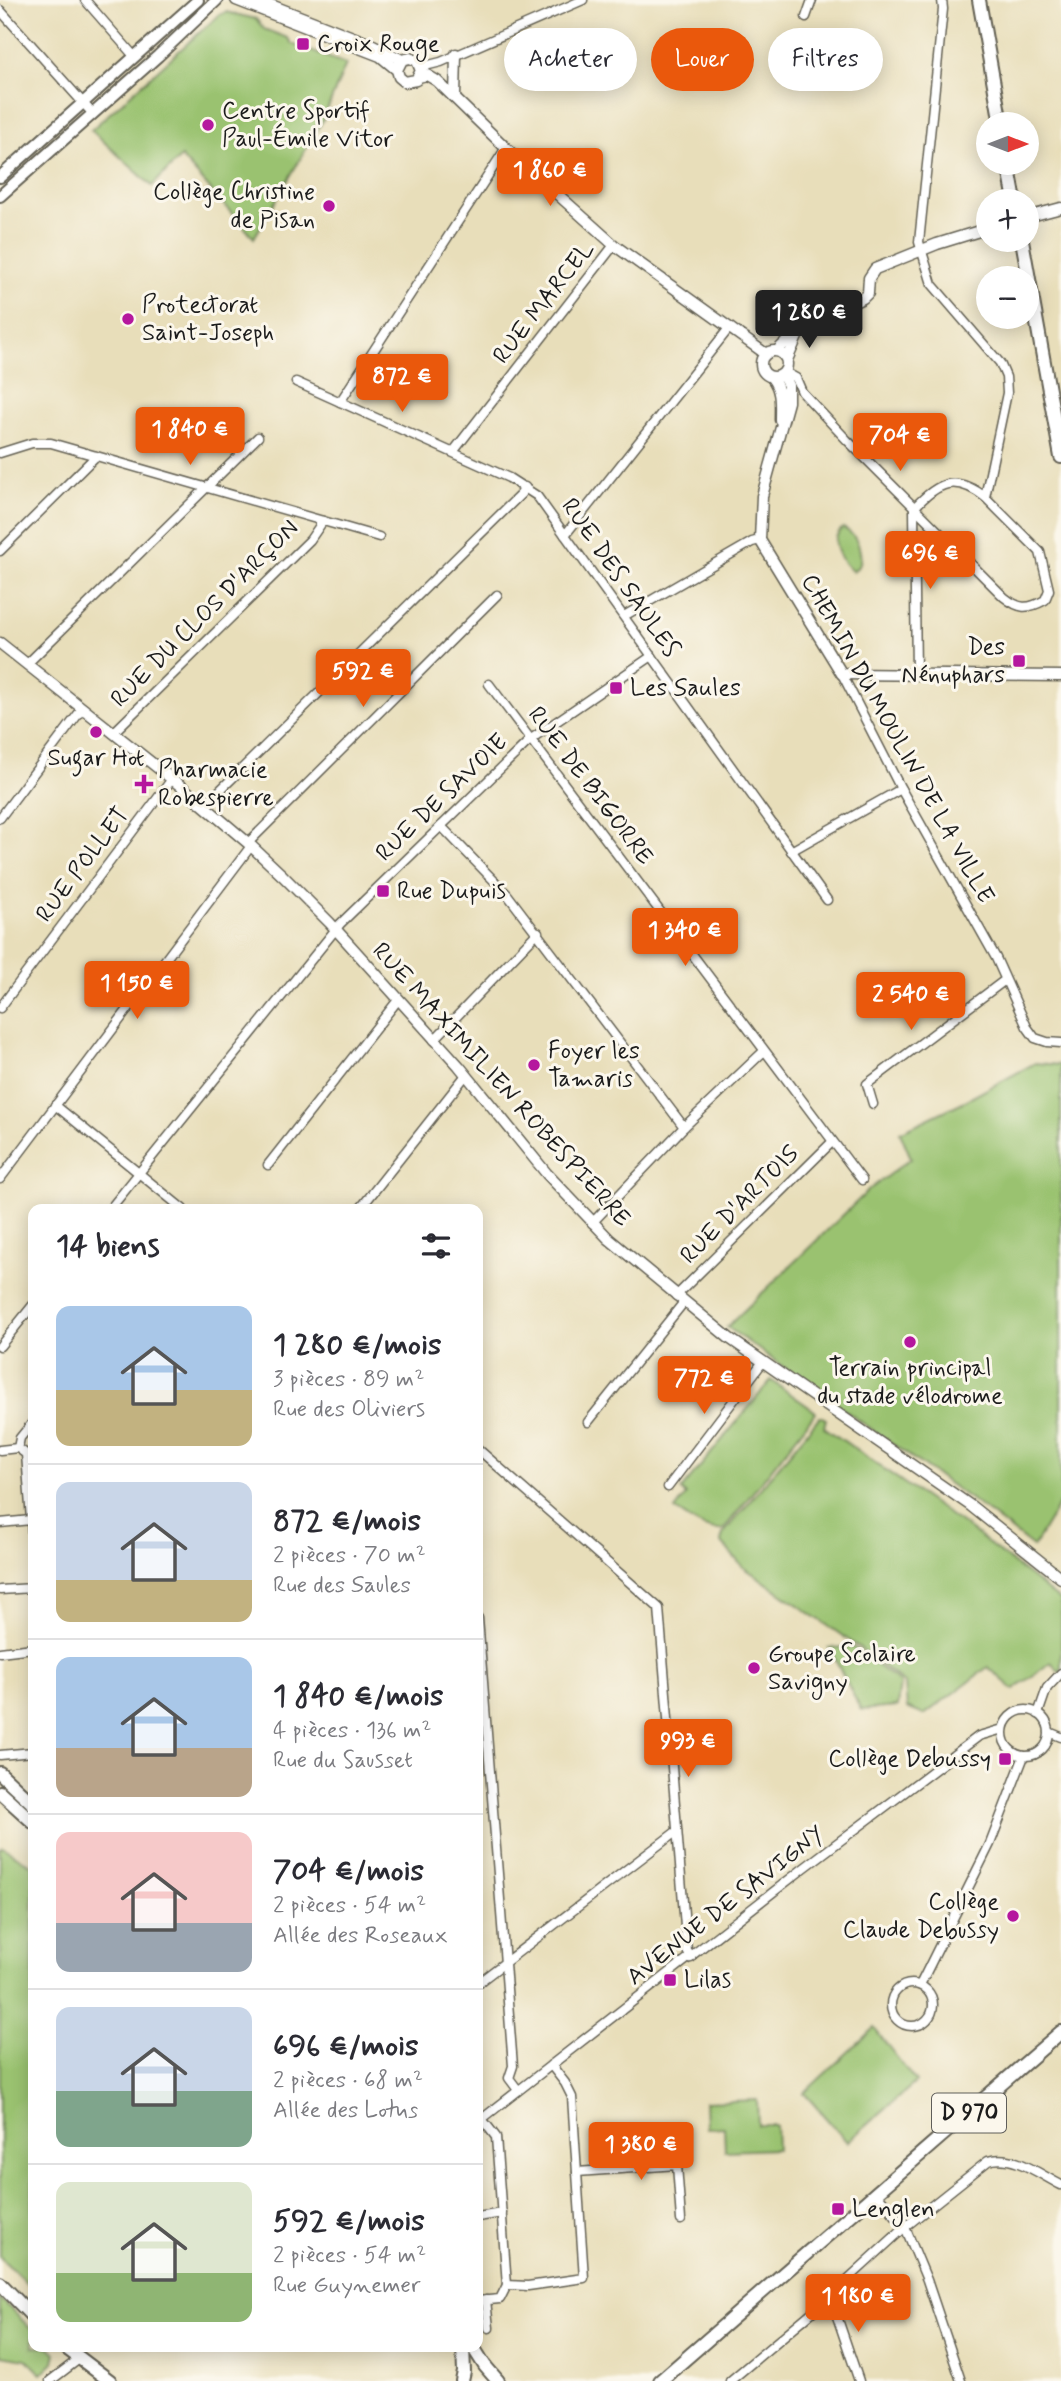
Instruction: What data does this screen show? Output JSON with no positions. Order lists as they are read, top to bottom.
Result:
{
  "streets": {
    "main road": ["D 970"],
    "street": [
      "RUE MARCEL",
      "RUE DES SAULES",
      "RUE DU CLOS D'ARÇON",
      "CHEMIN DU MOULIN DE LA VILLE",
      "RUE DE BIGORRE",
      "RUE DE SAVOIE",
      "RUE POLLET",
      "RUE MAXIMILIEN ROBESPIERRE",
      "RUE D'ARTOIS",
      "AVENUE DE SAVIGNY"
    ]
  },
  "crossings": [
    ["RUE MARCEL", "RUE DES SAULES"],
    ["RUE DES SAULES", "RUE DE SAVOIE"],
    ["RUE DU CLOS D'ARÇON", "RUE MAXIMILIEN ROBESPIERRE"],
    ["RUE DE BIGORRE", "RUE DE SAVOIE"],
    ["RUE DE BIGORRE", "RUE D'ARTOIS"],
    ["RUE DE SAVOIE", "RUE MAXIMILIEN ROBESPIERRE"],
    ["RUE POLLET", "RUE MAXIMILIEN ROBESPIERRE"],
    ["RUE MAXIMILIEN ROBESPIERRE", "RUE D'ARTOIS"]
  ],
  "places": {
    "transit": [
      "Croix Rouge",
      "Des Nénuphars",
      "Les Saules",
      "Rue Dupuis",
      "Collège Debussy",
      "Lilas",
      "Lenglen"
    ],
    "other": [
      "Centre Sportif Paul-Émile Vitor",
      "Collège Christine de Pisan",
      "Protectorat Saint-Joseph",
      "Sugar Hot",
      "Foyer les Tamaris",
      "Terrain principal du stade vélodrome",
      "Groupe Scolaire Savigny",
      "Collège Claude Debussy"
    ],
    "health": ["Pharmacie Robespierre"]
  },
  "north": "right",
  "page": {
    "chip": ["Acheter", "Louer", "Filtres"],
    "map_buttons": ["+", "−"],
    "price": [
      "1 860 €",
      "1 280 €",
      "872 €",
      "1 840 €",
      "704 €",
      "696 €",
      "592 €",
      "1 340 €",
      "1 150 €",
      "2 540 €",
      "772 €",
      "993 €",
      "1 380 €",
      "1 180 €"
    ],
    "heading": "14 biens",
    "list": [
      {
        "name": "1 280 €/mois",
        "note": "3 pièces · 89 m² · Rue des Oliviers"
      },
      {
        "name": "872 €/mois",
        "note": "2 pièces · 70 m² · Rue des Saules"
      },
      {
        "name": "1 840 €/mois",
        "note": "4 pièces · 136 m² · Rue du Sausset"
      },
      {
        "name": "704 €/mois",
        "note": "2 pièces · 54 m² · Allée des Roseaux"
      },
      {
        "name": "696 €/mois",
        "note": "2 pièces · 68 m² · Allée des Lotus"
      },
      {
        "name": "592 €/mois",
        "note": "2 pièces · 54 m² · Rue Guynemer"
      }
    ]
  }
}
